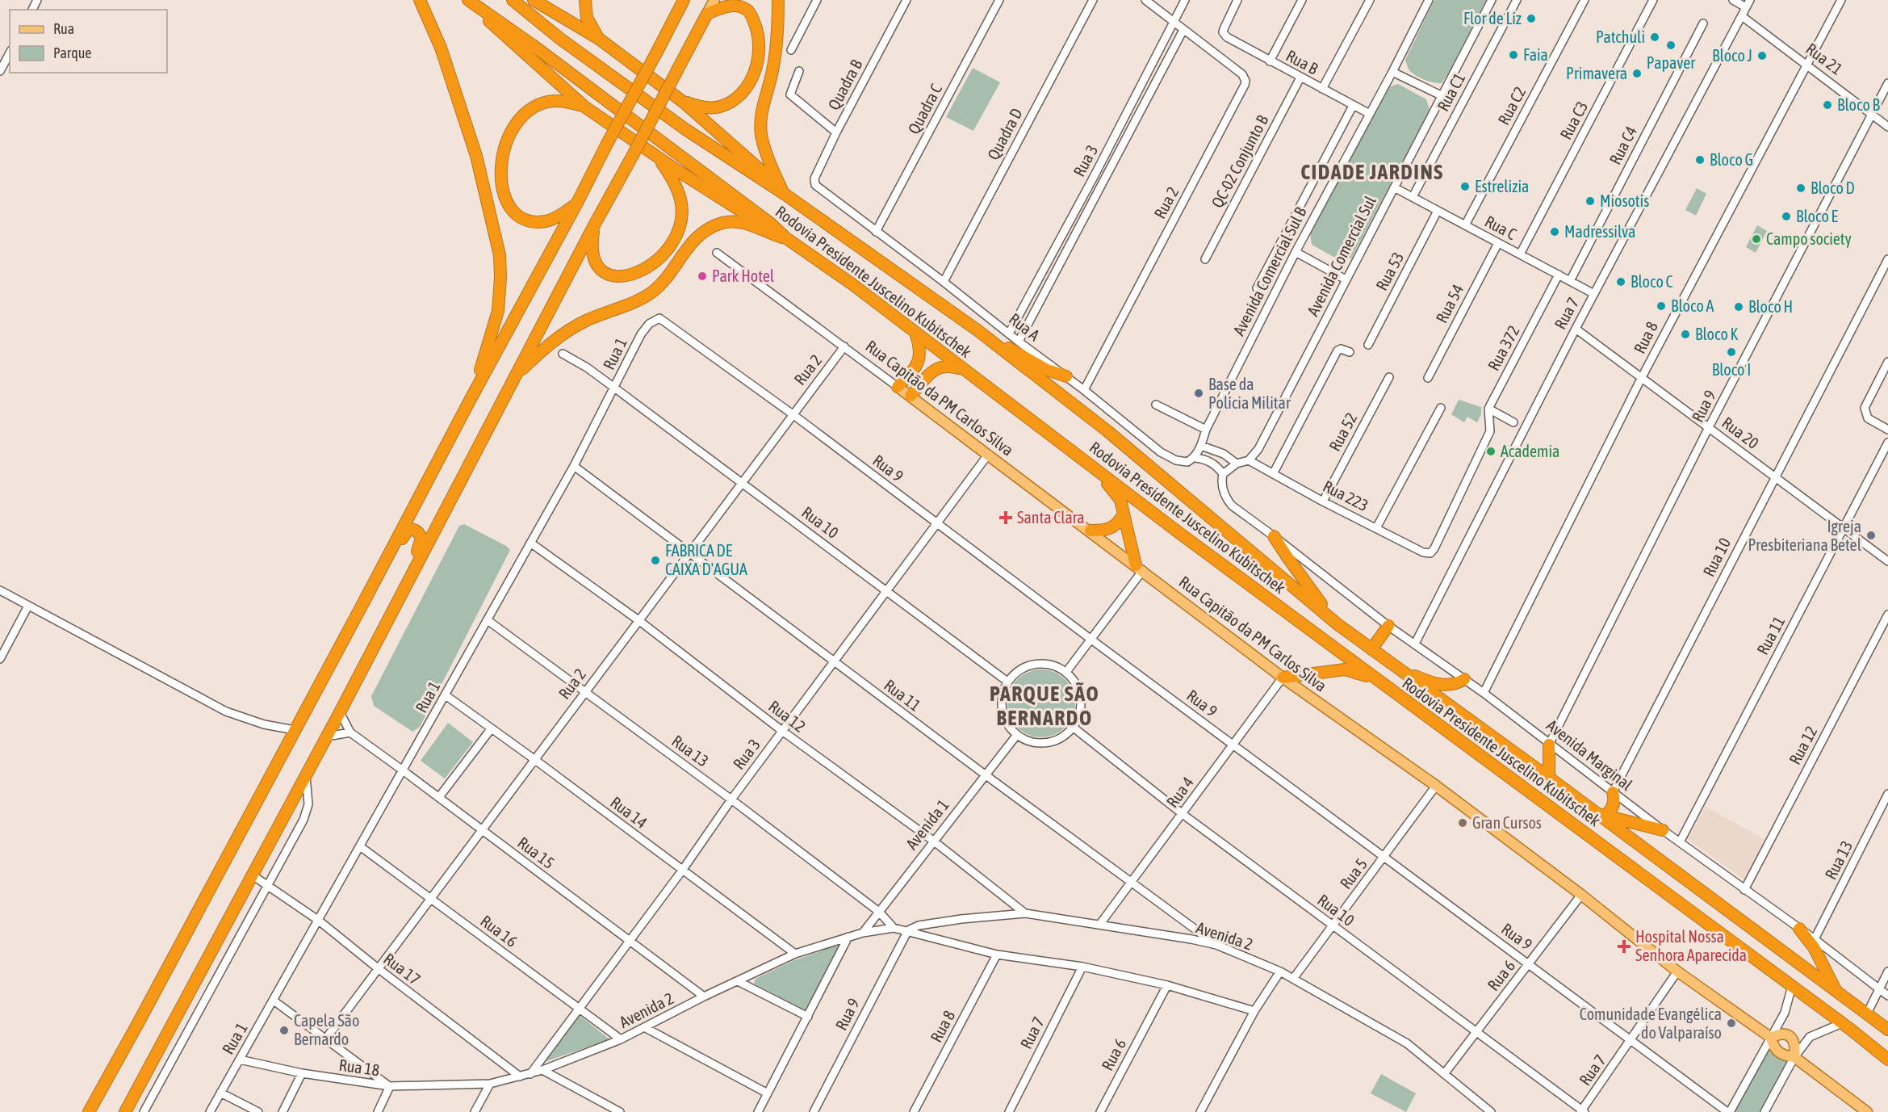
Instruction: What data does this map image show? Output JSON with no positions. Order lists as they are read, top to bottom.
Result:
{
  "streets": {
    "highway": ["Rodovia Presidente Juscelino Kubitschek"],
    "main road": ["Rua Capitão da PM Carlos Silva"],
    "street": [
      "Rua 21",
      "Rua B",
      "Quadra B",
      "Rua C1",
      "Rua C2",
      "Quadra C",
      "Rua C3",
      "Quadra D",
      "Rua C4",
      "Rua 3",
      "QC-02 Conjunto B",
      "Rua 2",
      "Rua C",
      "Avenida Comercial Sul",
      "Avenida Comercial Sul B",
      "Rua 53",
      "Rua 54",
      "Rua 7",
      "Rua A",
      "Rua 8",
      "Rua 372",
      "Rua 1",
      "Rua 9",
      "Rua 52",
      "Rua 20",
      "Rua 223",
      "Rua 10",
      "Rua 11",
      "Rua 12",
      "Rua 13",
      "Avenida Marginal",
      "Rua 4",
      "Rua 14",
      "Avenida 1",
      "Rua 15",
      "Rua 5",
      "Rua 16",
      "Avenida 2",
      "Rua 17",
      "Rua 6",
      "Rua 18"
    ]
  },
  "crossings": [
    ["Rua 21", "Rua 7"],
    ["Rua 21", "Rua 8"],
    ["Rua 21", "Rua 9"],
    ["Rua B", "QC-02 Conjunto B"],
    ["Rua B", "Avenida Comercial Sul B"],
    ["Quadra B", "Rua A"],
    ["Rua C1", "Rua C"],
    ["Rua C2", "Rua C"],
    ["Quadra C", "Rua A"],
    ["Rua C3", "Rua C"],
    ["Quadra D", "Rua A"],
    ["Rua C4", "Rua C"],
    ["Rua 3", "Rua 2"],
    ["Rua 3", "Rua A"],
    ["Rua 3", "Rua Capitão da PM Carlos Silva"],
    ["Rua 3", "Rua 9"],
    ["Rua 3", "Rua 10"],
    ["Rua 3", "Rua 11"],
    ["Rua 3", "Rua 12"],
    ["Rua 3", "Rua 13"],
    ["Rua 3", "Rua 14"],
    ["Rua 3", "Rua 15"],
    ["Rua 3", "Rua 16"],
    ["Rua 3", "Avenida 2"],
    ["Rua 2", "Rua A"],
    ["Rua 2", "Rua Capitão da PM Carlos Silva"],
    ["Rua 2", "Rua 9"],
    ["Rua 2", "Rua 10"],
    ["Rua 2", "Rua 11"],
    ["Rua 2", "Rua 12"],
    ["Rua 2", "Rua 13"],
    ["Rua 2", "Rua 14"],
    ["Rua 2", "Rua 15"],
    ["Rua 2", "Rua 16"],
    ["Rua 2", "Rua 17"],
    ["Rua 2", "Rua 18"],
    ["Rua C", "Avenida Comercial Sul"],
    ["Rua C", "Rua 53"],
    ["Rua C", "Rua 54"],
    ["Rua C", "Rua 7"],
    ["Rua C", "Rua 372"],
    ["Avenida Comercial Sul", "Rua 223"],
    ["Rua 7", "Rua Capitão da PM Carlos Silva"],
    ["Rua 7", "Rua 9"],
    ["Rua 7", "Rua 20"],
    ["Rua 7", "Rua 10"],
    ["Rua 7", "Avenida Marginal"],
    ["Rua 7", "Avenida 2"],
    ["Rua 8", "Rua 20"],
    ["Rua 8", "Avenida Marginal"],
    ["Rua 8", "Avenida 2"],
    ["Rua 372", "Rua 223"],
    ["Rua 1", "Rua 9"],
    ["Rua 1", "Rua 10"],
    ["Rua 1", "Rua 11"],
    ["Rua 1", "Rua 12"],
    ["Rua 1", "Rua 13"],
    ["Rua 1", "Rua 14"],
    ["Rua 1", "Rua 15"],
    ["Rua 1", "Rua 16"],
    ["Rua 1", "Rua 17"],
    ["Rua 1", "Rua 18"],
    ["Rua Capitão da PM Carlos Silva", "Rua 4"],
    ["Rua Capitão da PM Carlos Silva", "Rua 5"],
    ["Rua Capitão da PM Carlos Silva", "Rua 6"],
    ["Rua 9", "Rua 20"],
    ["Rua 9", "Avenida Marginal"],
    ["Rua 9", "Rua 4"],
    ["Rua 9", "Rua 5"],
    ["Rua 9", "Avenida 2"],
    ["Rua 9", "Rua 6"],
    ["Rua 52", "Rua 223"],
    ["Rua 20", "Rua 10"],
    ["Rua 20", "Rua 11"],
    ["Rua 10", "Avenida Marginal"],
    ["Rua 10", "Rua 4"],
    ["Rua 10", "Avenida 1"],
    ["Rua 10", "Rua 5"],
    ["Rua 10", "Rua 6"],
    ["Rua 11", "Avenida Marginal"],
    ["Rua 11", "Rua 4"],
    ["Rua 11", "Avenida 1"],
    ["Rua 11", "Avenida 2"],
    ["Rua 12", "Avenida Marginal"],
    ["Rua 12", "Avenida 1"],
    ["Rua 12", "Avenida 2"],
    ["Rua 13", "Avenida Marginal"],
    ["Rua 13", "Avenida 1"],
    ["Rua 13", "Avenida 2"],
    ["Rua 4", "Avenida 2"],
    ["Rua 14", "Avenida 2"],
    ["Avenida 1", "Avenida 2"],
    ["Rua 15", "Avenida 2"],
    ["Rua 5", "Avenida 2"],
    ["Rua 16", "Avenida 2"],
    ["Avenida 2", "Rua 17"],
    ["Avenida 2", "Rua 6"],
    ["Avenida 2", "Rua 18"]
  ],
  "districts": ["CIDADE JARDINS", "PARQUE SÃO BERNARDO"],
  "places": {
    "other": [
      "Flor de Liz",
      "Patchuli",
      "Papaver",
      "Faia",
      "Bloco J",
      "Primavera",
      "Bloco B",
      "Bloco G",
      "Estrelizia",
      "Bloco D",
      "Miosotis",
      "Bloco E",
      "Madressilva",
      "Campo society",
      "Park Hotel",
      "Bloco C",
      "Bloco A",
      "Bloco H",
      "Bloco K",
      "Bloco I",
      "Base da Polícia Militar",
      "Academia",
      "Igreja Presbiteriana Betel",
      "FABRICA DE CAIXA D'AGUA",
      "Gran Cursos",
      "Comunidade Evangélica do Valparaíso",
      "Capela São Bernardo"
    ],
    "health": ["Santa Clara", "Hospital Nossa Senhora Aparecida"]
  },
  "legend": ["Rua", "Parque"]
}
